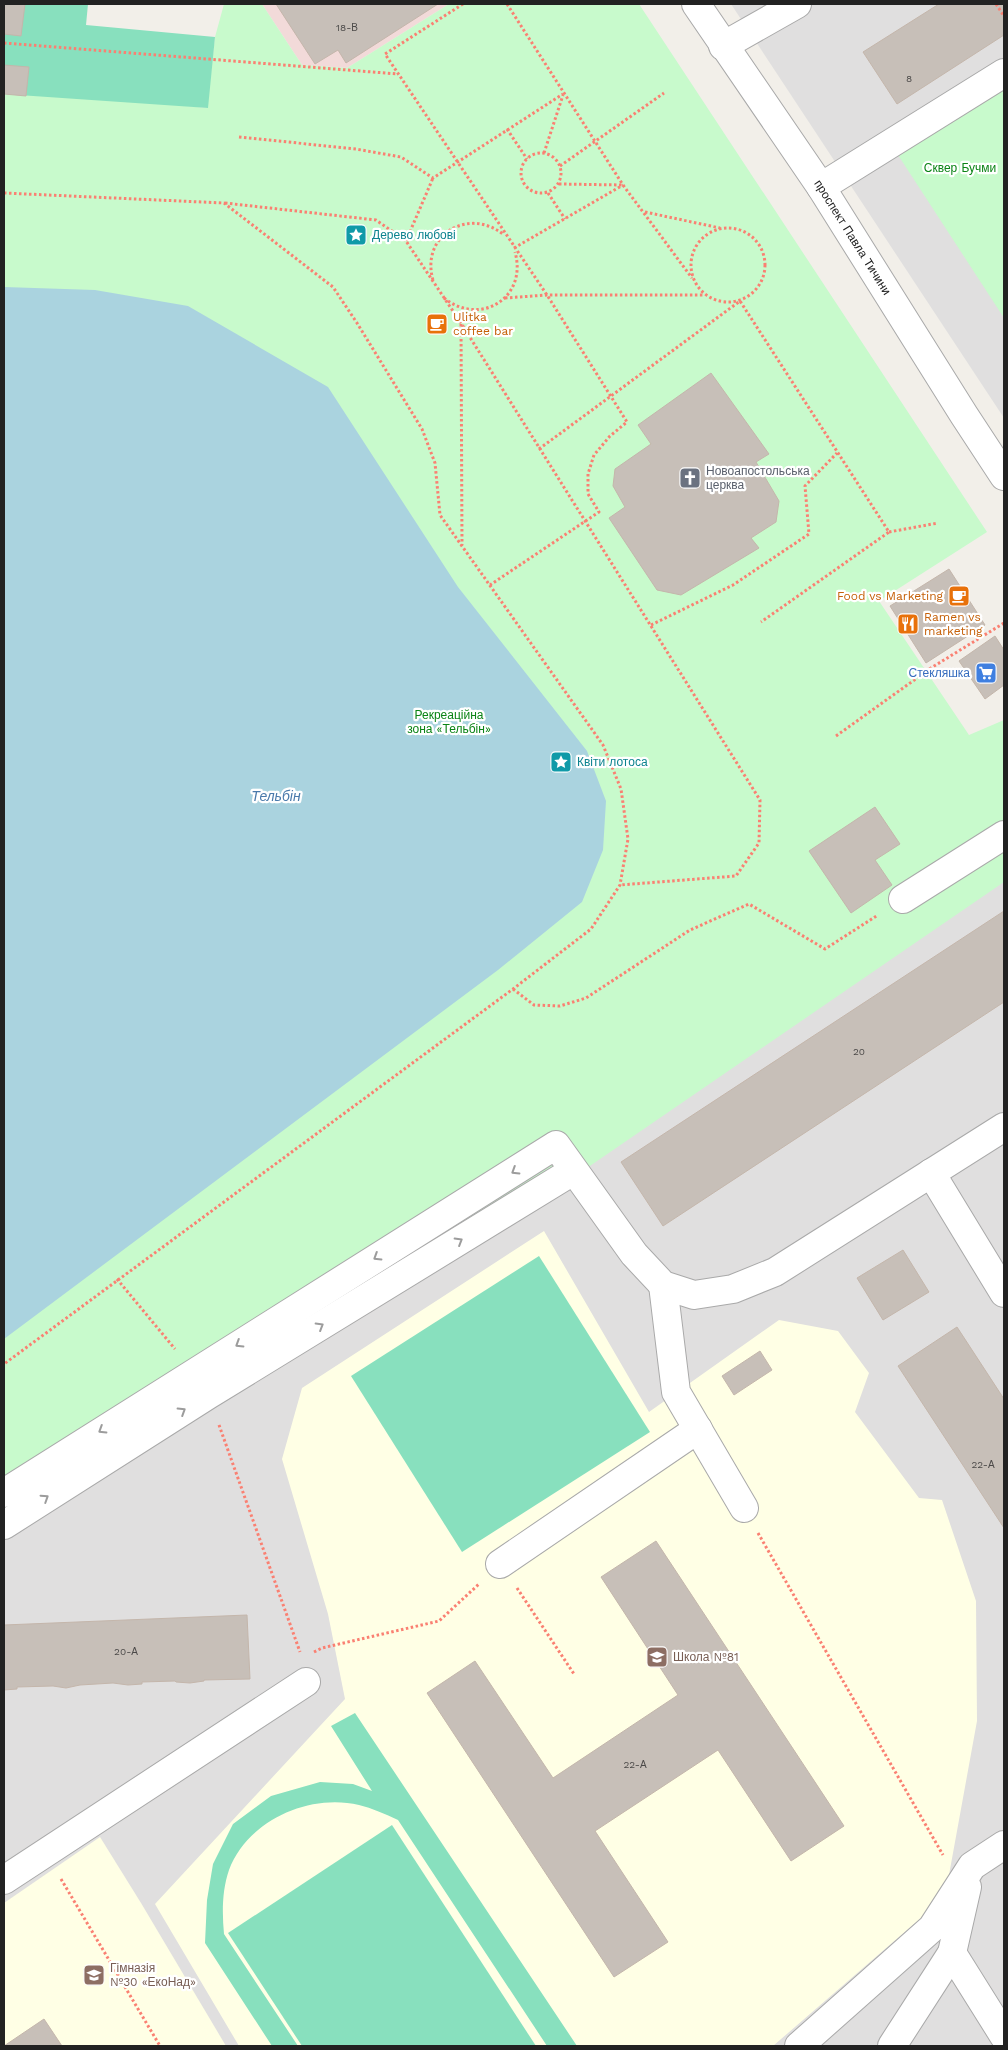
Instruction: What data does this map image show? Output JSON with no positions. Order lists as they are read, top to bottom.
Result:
{
  "streets": {
    "street": ["проспект Павла Тичини"]
  },
  "water": ["Тельбін"],
  "parks": ["Сквер Бучми", "Рекреаційна зона «Тельбін»"],
  "places": {
    "place": ["Дерево любові", "Квіти лотоса"],
    "cafe": ["Ulitka coffee bar", "Food vs Marketing"],
    "church": ["Новоапостольська церква"],
    "restaurant": ["Ramen vs marketing"],
    "supermarket": ["Стекляшка"],
    "school or university": ["Школа №81", "Гімназія №30 «ЕкоНад»"]
  },
  "house_numbers": [
    "18-В",
    "8",
    "20",
    "22-А",
    "20-А",
    "22-А"
  ]
}
